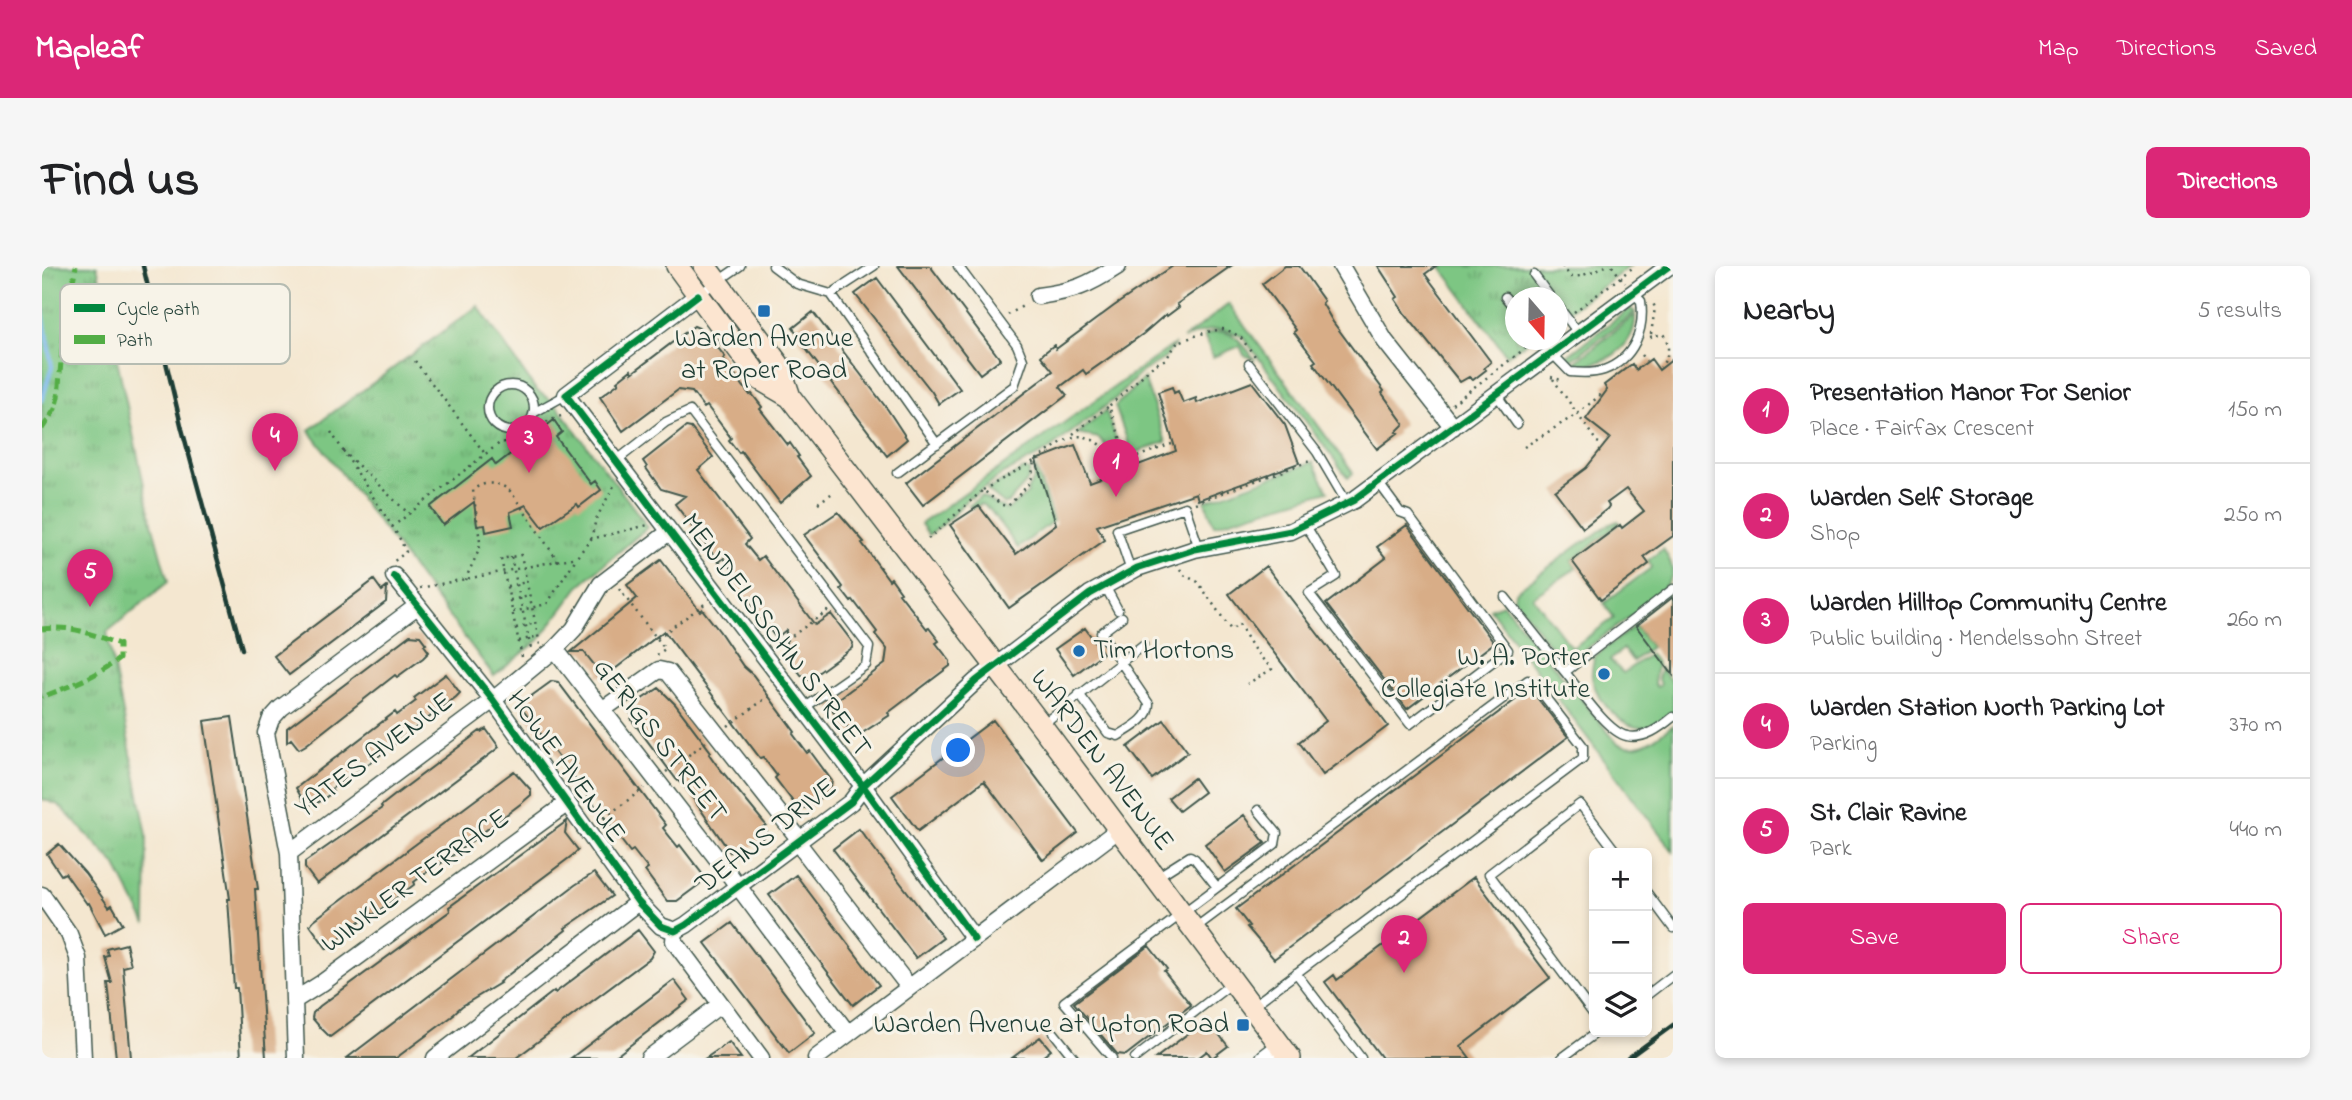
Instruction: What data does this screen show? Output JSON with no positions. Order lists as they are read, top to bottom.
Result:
{
  "streets": {
    "main road": ["WARDEN AVENUE"],
    "street": [
      "MENDELSSOHN STREET",
      "GERIGS STREET",
      "YATES AVENUE",
      "HOWE AVENUE",
      "DEANS DRIVE",
      "WINKLER TERRACE"
    ]
  },
  "crossings": [
    ["MENDELSSOHN STREET", "YATES AVENUE"],
    ["MENDELSSOHN STREET", "DEANS DRIVE"],
    ["GERIGS STREET", "YATES AVENUE"],
    ["GERIGS STREET", "DEANS DRIVE"],
    ["YATES AVENUE", "HOWE AVENUE"],
    ["WARDEN AVENUE", "DEANS DRIVE"],
    ["HOWE AVENUE", "DEANS DRIVE"],
    ["HOWE AVENUE", "WINKLER TERRACE"]
  ],
  "places": {
    "transit": ["Warden Avenue at Roper Road", "Warden Avenue at Upton Road"],
    "other": ["Tim Hortons", "W. A. Porter Collegiate Institute"]
  },
  "legend": ["Cycle path", "Path"],
  "north": "bottom",
  "page": {
    "header": "Mapleaf",
    "nav": ["Map", "Directions", "Saved"],
    "title": "Find us",
    "buttons": [
      "Directions",
      ["Save", "Share"]
    ],
    "heading": ["Nearby", "5 results"],
    "list": [
      {
        "mark": "1",
        "name": "Presentation Manor For Senior",
        "note": "Place · Fairfax Crescent",
        "value": "150 m"
      },
      {
        "mark": "2",
        "name": "Warden Self Storage",
        "note": "Shop",
        "value": "250 m"
      },
      {
        "mark": "3",
        "name": "Warden Hilltop Community Centre",
        "note": "Public building · Mendelssohn Street",
        "value": "260 m"
      },
      {
        "mark": "4",
        "name": "Warden Station North Parking Lot",
        "note": "Parking",
        "value": "370 m"
      },
      {
        "mark": "5",
        "name": "St. Clair Ravine",
        "note": "Park",
        "value": "440 m"
      }
    ],
    "pins": [
      "4",
      "3",
      "1",
      "5",
      "2"
    ],
    "map_buttons": ["+", "−"]
  }
}
